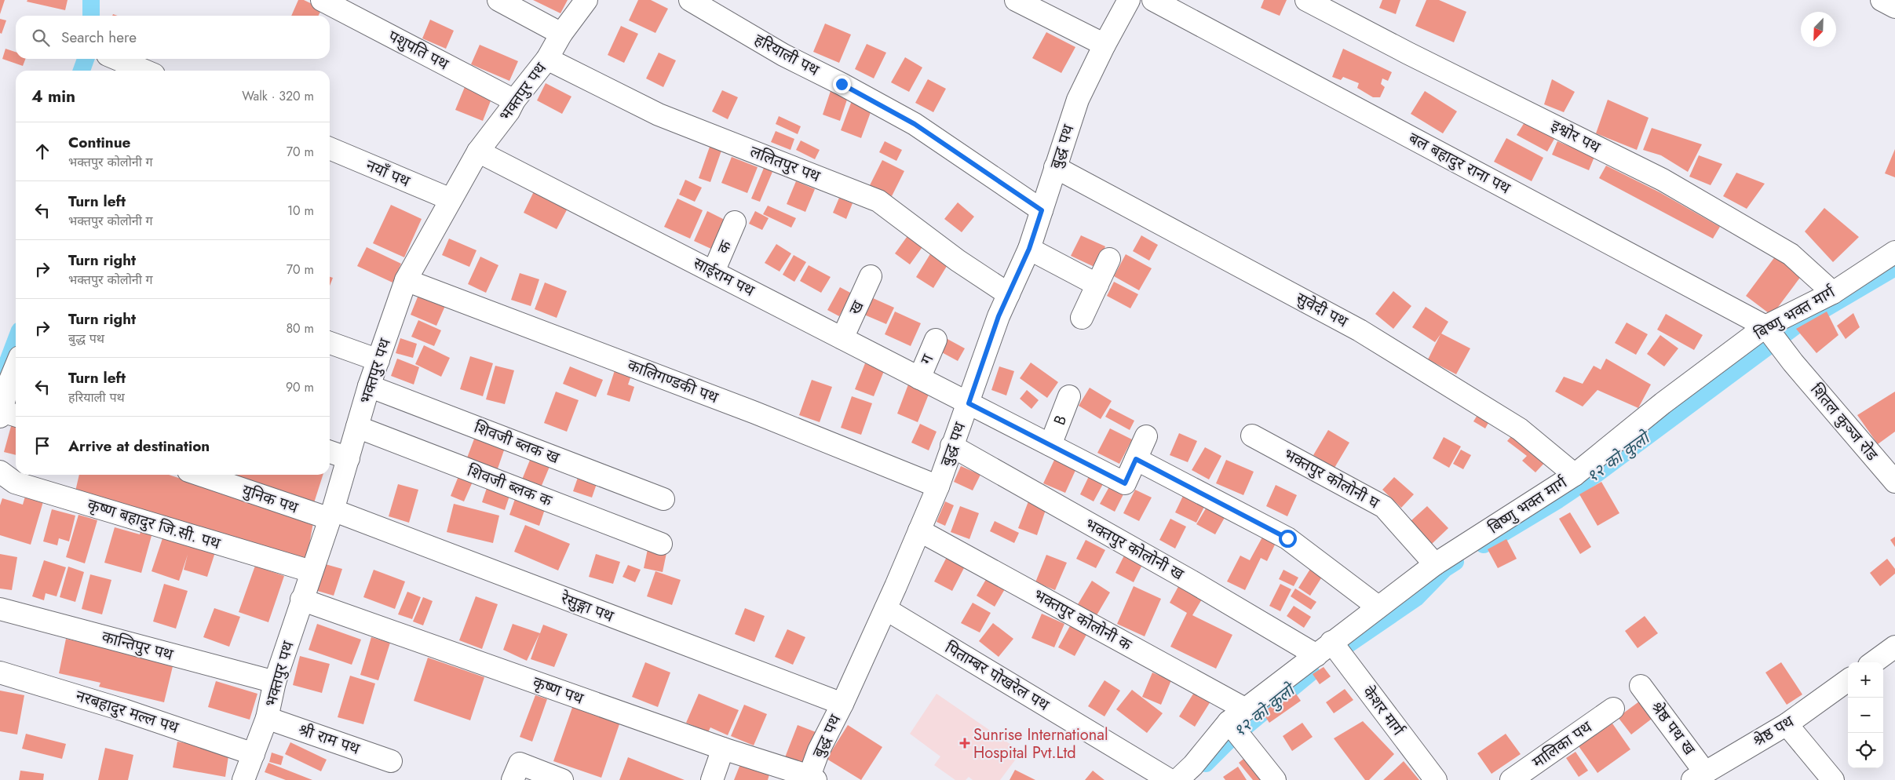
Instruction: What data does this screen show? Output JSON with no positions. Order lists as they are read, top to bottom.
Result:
{
  "streets": {
    "street": [
      "पशुपति पथ",
      "हरियाली पथ",
      "भक्तपुर पथ",
      "इश्वोर पथ",
      "बुद्ध पथ",
      "बल बहादुर राना पथ",
      "ललितपुर पथ",
      "नयाँ पथ",
      "क",
      "साईराम पथ",
      "ख",
      "सुवेदी पथ",
      "बिष्णु भक्त मार्ग",
      "ग",
      "कालिगण्डकी पथ",
      "B",
      "शितल कुञ्ज रोड",
      "शिवजी ब्लक ख",
      "भक्तपुर कोलोनी घ",
      "शिवजी ब्लक क",
      "युनिक पथ",
      "कृष्ण बहादुर जि.सी. पथ",
      "भक्तपुर कोलोनी ख",
      "रेसुङ्गा पथ",
      "भक्तपुर कोलोनी क",
      "कान्तिपुर पथ",
      "पिताम्बर पोखरेल पथ",
      "कृष्ण पथ",
      "केशर मार्ग",
      "नरबहादुर मल्ल पथ",
      "श्रेष्ठ पथ ख",
      "श्रेष्ठ पथ",
      "श्री राम पथ",
      "मालिका पथ"
    ]
  },
  "crossings": [
    ["पशुपति पथ", "भक्तपुर पथ"],
    ["हरियाली पथ", "बुद्ध पथ"],
    ["भक्तपुर पथ", "ललितपुर पथ"],
    ["भक्तपुर पथ", "नयाँ पथ"],
    ["भक्तपुर पथ", "साईराम पथ"],
    ["भक्तपुर पथ", "कालिगण्डकी पथ"],
    ["भक्तपुर पथ", "शिवजी ब्लक ख"],
    ["भक्तपुर पथ", "शिवजी ब्लक क"],
    ["भक्तपुर पथ", "युनिक पथ"],
    ["भक्तपुर पथ", "कृष्ण बहादुर जि.सी. पथ"],
    ["भक्तपुर पथ", "रेसुङ्गा पथ"],
    ["भक्तपुर पथ", "कान्तिपुर पथ"],
    ["भक्तपुर पथ", "कृष्ण पथ"],
    ["भक्तपुर पथ", "नरबहादुर मल्ल पथ"],
    ["भक्तपुर पथ", "श्री राम पथ"],
    ["इश्वोर पथ", "बिष्णु भक्त मार्ग"],
    ["बुद्ध पथ", "ललितपुर पथ"],
    ["बुद्ध पथ", "साईराम पथ"],
    ["बुद्ध पथ", "सुवेदी पथ"],
    ["बुद्ध पथ", "कालिगण्डकी पथ"],
    ["बुद्ध पथ", "भक्तपुर कोलोनी ख"],
    ["बुद्ध पथ", "रेसुङ्गा पथ"],
    ["बुद्ध पथ", "भक्तपुर कोलोनी क"],
    ["बुद्ध पथ", "पिताम्बर पोखरेल पथ"],
    ["बुद्ध पथ", "कृष्ण पथ"],
    ["बल बहादुर राना पथ", "बिष्णु भक्त मार्ग"],
    ["बल बहादुर राना पथ", "शितल कुञ्ज रोड"],
    ["क", "साईराम पथ"],
    ["साईराम पथ", "ख"],
    ["साईराम पथ", "ग"],
    ["साईराम पथ", "B"],
    ["सुवेदी पथ", "बिष्णु भक्त मार्ग"],
    ["बिष्णु भक्त मार्ग", "शितल कुञ्ज रोड"],
    ["बिष्णु भक्त मार्ग", "भक्तपुर कोलोनी घ"],
    ["बिष्णु भक्त मार्ग", "भक्तपुर कोलोनी ख"],
    ["बिष्णु भक्त मार्ग", "भक्तपुर कोलोनी क"],
    ["बिष्णु भक्त मार्ग", "केशर मार्ग"],
    ["युनिक पथ", "रेसुङ्गा पथ"],
    ["भक्तपुर कोलोनी ख", "केशर मार्ग"],
    ["श्रेष्ठ पथ ख", "श्रेष्ठ पथ"]
  ],
  "water": ["१२ को कुलो"],
  "places": {
    "health": ["Sunrise International Hospital Pvt.Ltd"]
  },
  "north": "bottom left",
  "page": {
    "search": "Search here",
    "heading": ["4 min", "Walk · 320 m"],
    "list": [
      ["Continue", "भक्तपुर कोलोनी ग", "70 m"],
      ["Turn left", "भक्तपुर कोलोनी ग", "10 m"],
      ["Turn right", "भक्तपुर कोलोनी ग", "70 m"],
      ["Turn right", "बुद्ध पथ", "80 m"],
      ["Turn left", "हरियाली पथ", "90 m"],
      "Arrive at destination"
    ],
    "map_buttons": ["+", "−"]
  }
}
